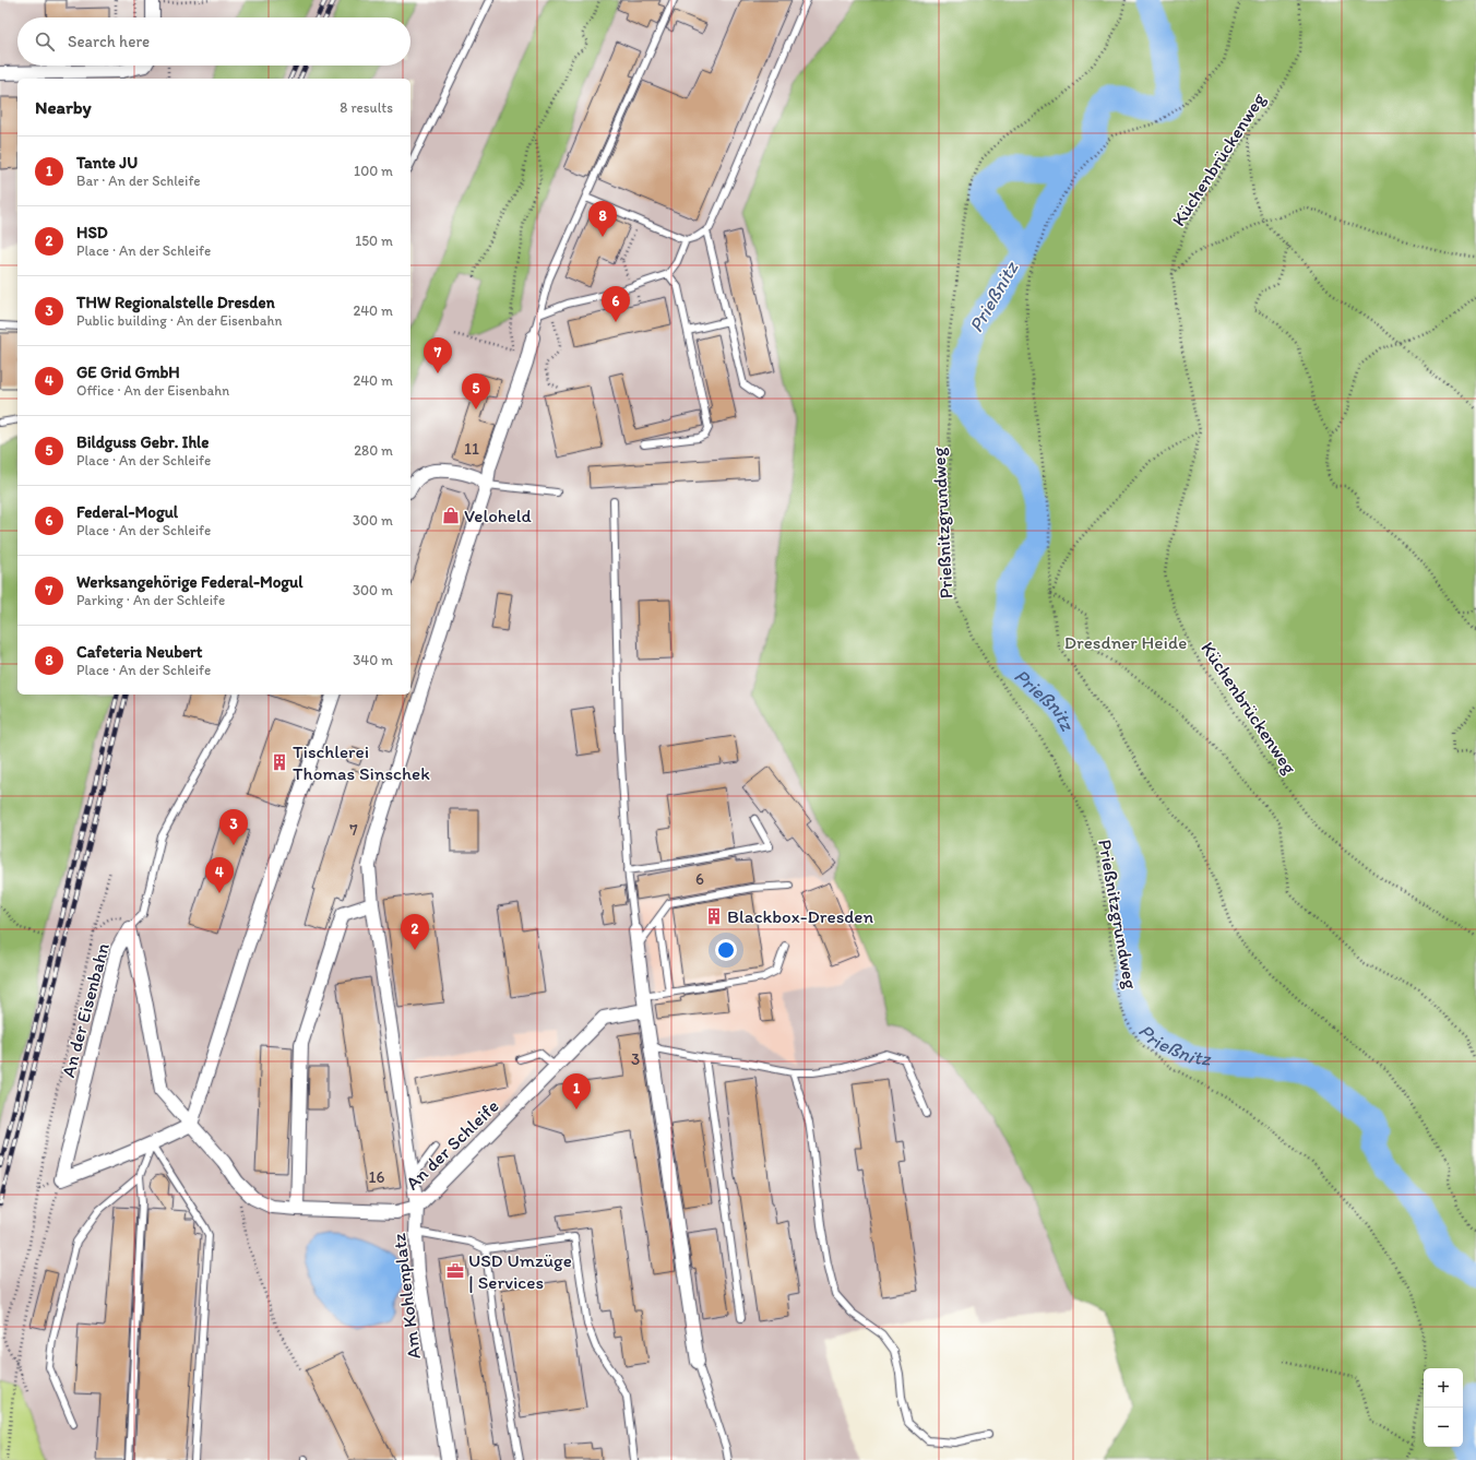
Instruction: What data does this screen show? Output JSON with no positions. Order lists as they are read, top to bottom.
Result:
{
  "streets": {
    "street": ["An der Eisenbahn", "An der Schleife", "Am Kohlenplatz"],
    "path": ["Küchenbrückenweg", "Prießnitzgrundweg"]
  },
  "crossings": [
    ["An der Eisenbahn", "Am Kohlenplatz"],
    ["An der Schleife", "Am Kohlenplatz"]
  ],
  "water": ["Prießnitz"],
  "parks": ["Dresdner Heide"],
  "places": {
    "shop": ["Veloheld"],
    "building": ["Tischlerei Thomas Sinschek", "Blackbox-Dresden"],
    "office": ["USD Umzüge | Services"]
  },
  "house_numbers": [
    "11",
    "7",
    "6",
    "3",
    "16"
  ],
  "page": {
    "search": "Search here",
    "heading": ["Nearby", "8 results"],
    "list": [
      {
        "mark": "1",
        "name": "Tante JU",
        "note": "Bar · An der Schleife",
        "value": "100 m"
      },
      {
        "mark": "2",
        "name": "HSD",
        "note": "Place · An der Schleife",
        "value": "150 m"
      },
      {
        "mark": "3",
        "name": "THW Regionalstelle Dresden",
        "note": "Public building · An der Eisenbahn",
        "value": "240 m"
      },
      {
        "mark": "4",
        "name": "GE Grid GmbH",
        "note": "Office · An der Eisenbahn",
        "value": "240 m"
      },
      {
        "mark": "5",
        "name": "Bildguss Gebr. Ihle",
        "note": "Place · An der Schleife",
        "value": "280 m"
      },
      {
        "mark": "6",
        "name": "Federal-Mogul",
        "note": "Place · An der Schleife",
        "value": "300 m"
      },
      {
        "mark": "7",
        "name": "Werksangehörige Federal-Mogul",
        "note": "Parking · An der Schleife",
        "value": "300 m"
      },
      {
        "mark": "8",
        "name": "Cafeteria Neubert",
        "note": "Place · An der Schleife",
        "value": "340 m"
      }
    ],
    "pins": [
      "8",
      "6",
      "7",
      "5",
      "3",
      "4",
      "2",
      "1"
    ],
    "map_buttons": ["+", "−"]
  }
}
